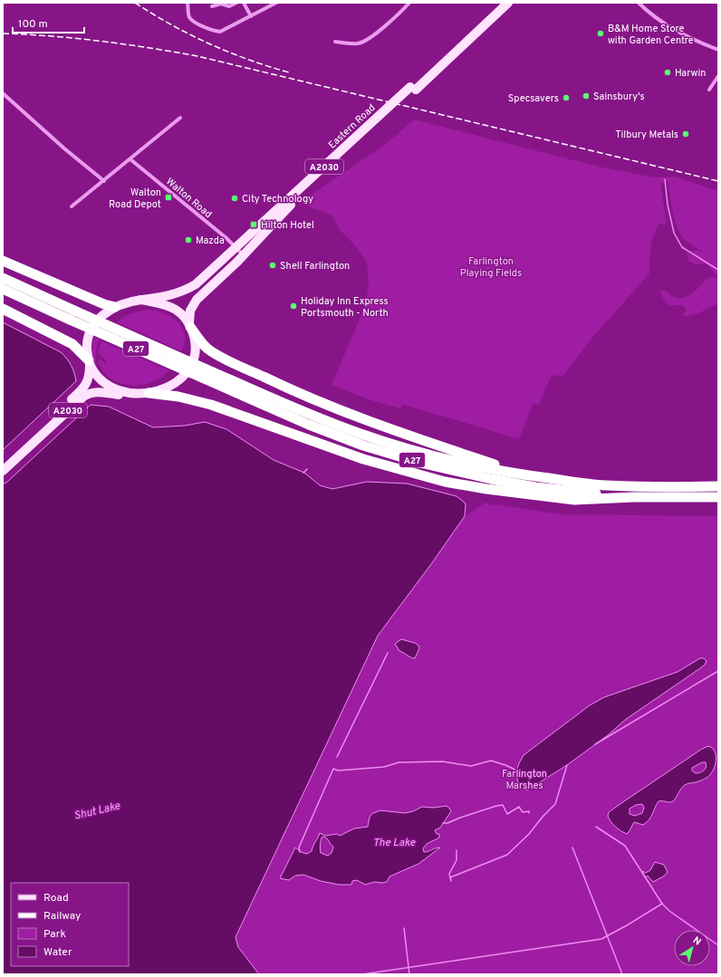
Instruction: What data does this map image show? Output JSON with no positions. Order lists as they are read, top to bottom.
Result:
{
  "streets": {
    "highway": ["A27"],
    "main road": ["Eastern Road", "A2030"],
    "street": ["Walton Road"]
  },
  "crossings": [
    ["Eastern Road", "A2030"],
    ["Eastern Road", "Walton Road"]
  ],
  "water": ["Shut Lake", "The Lake"],
  "parks": ["Farlington Playing Fields", "Farlington Marshes"],
  "places": {
    "other": [
      "B&M Home Store with Garden Centre",
      "Harwin",
      "Sainsbury's",
      "Specsavers",
      "Tilbury Metals",
      "City Technology",
      "Mazda",
      "Shell Farlington",
      "Holiday Inn Express Portsmouth - North"
    ],
    "transit": ["Walton Road Depot", "Hilton Hotel"]
  },
  "legend": [
    "Road",
    "Railway",
    "Park",
    "Water"
  ],
  "scale_bar": "100 m",
  "north": "top right"
}
